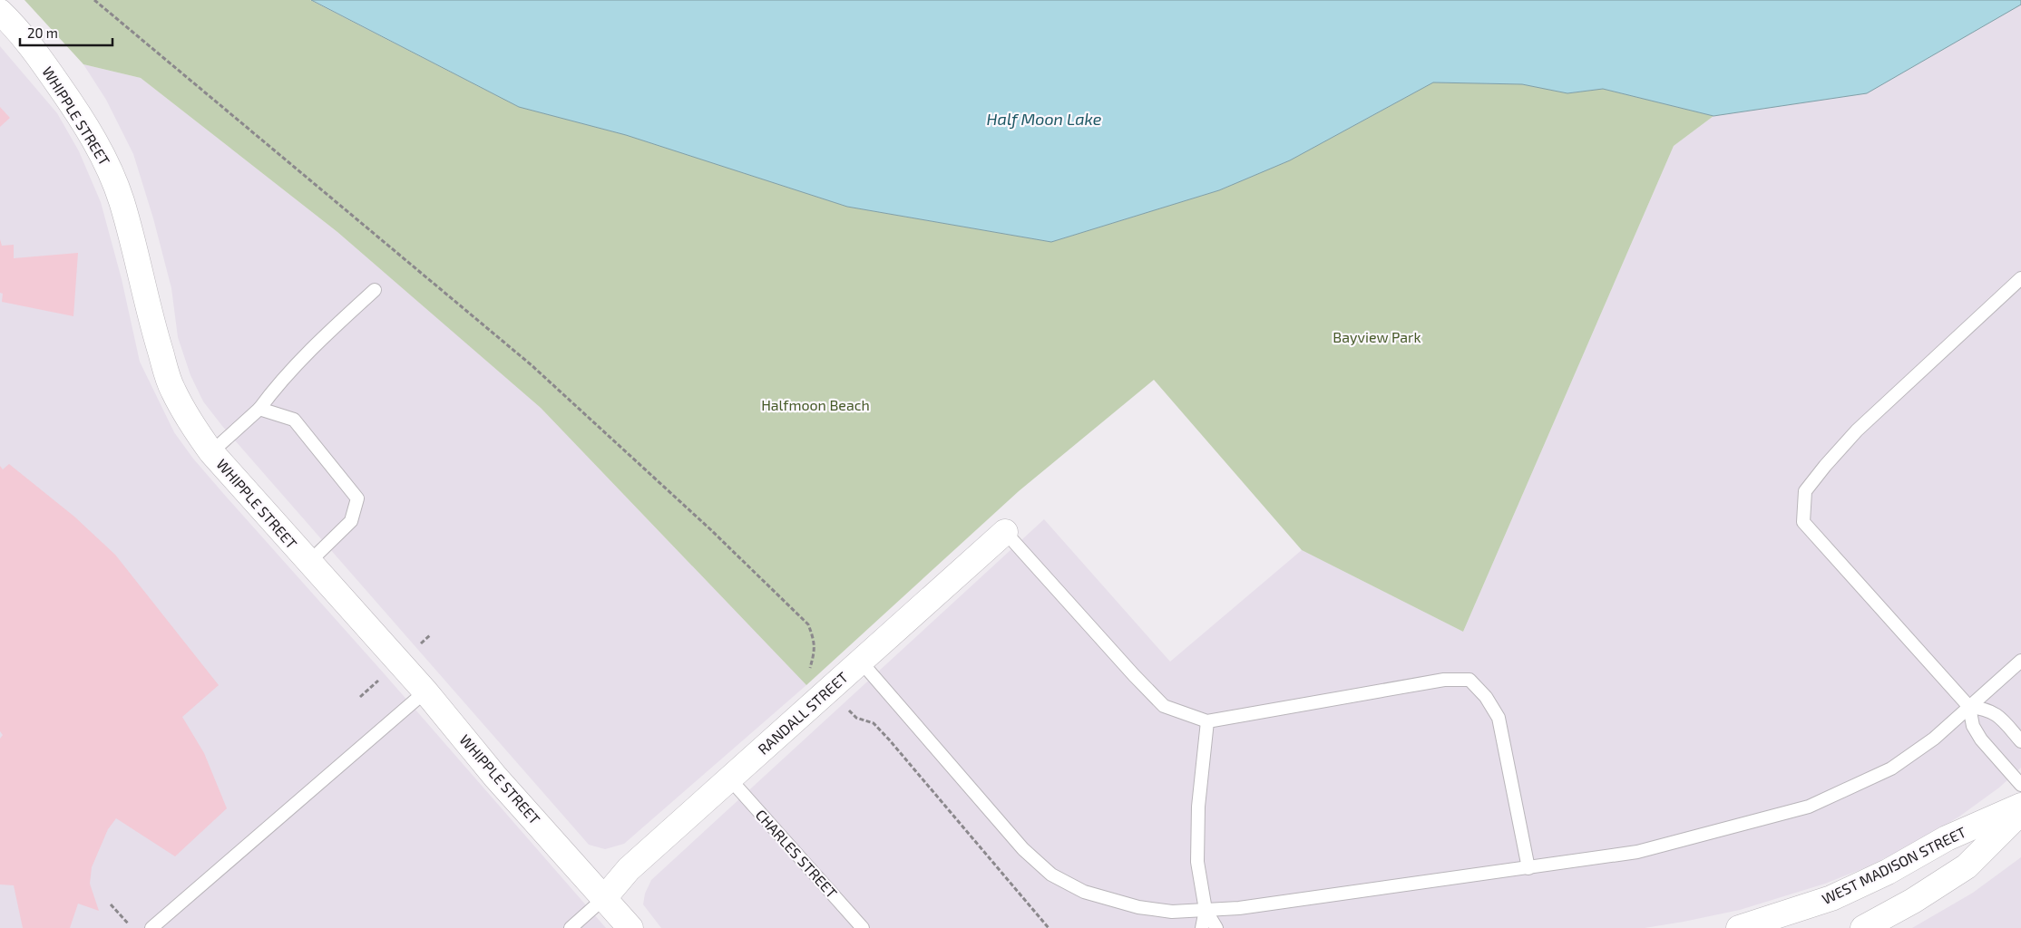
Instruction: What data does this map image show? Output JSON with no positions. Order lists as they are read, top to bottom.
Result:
{
  "streets": {
    "street": ["WHIPPLE STREET", "RANDALL STREET", "WEST MADISON STREET"],
    "lane": ["CHARLES STREET"]
  },
  "crossings": [
    ["WHIPPLE STREET", "RANDALL STREET"],
    ["RANDALL STREET", "CHARLES STREET"]
  ],
  "water": ["Half Moon Lake"],
  "parks": ["Bayview Park", "Halfmoon Beach"],
  "scale_bar": "20 m"
}
